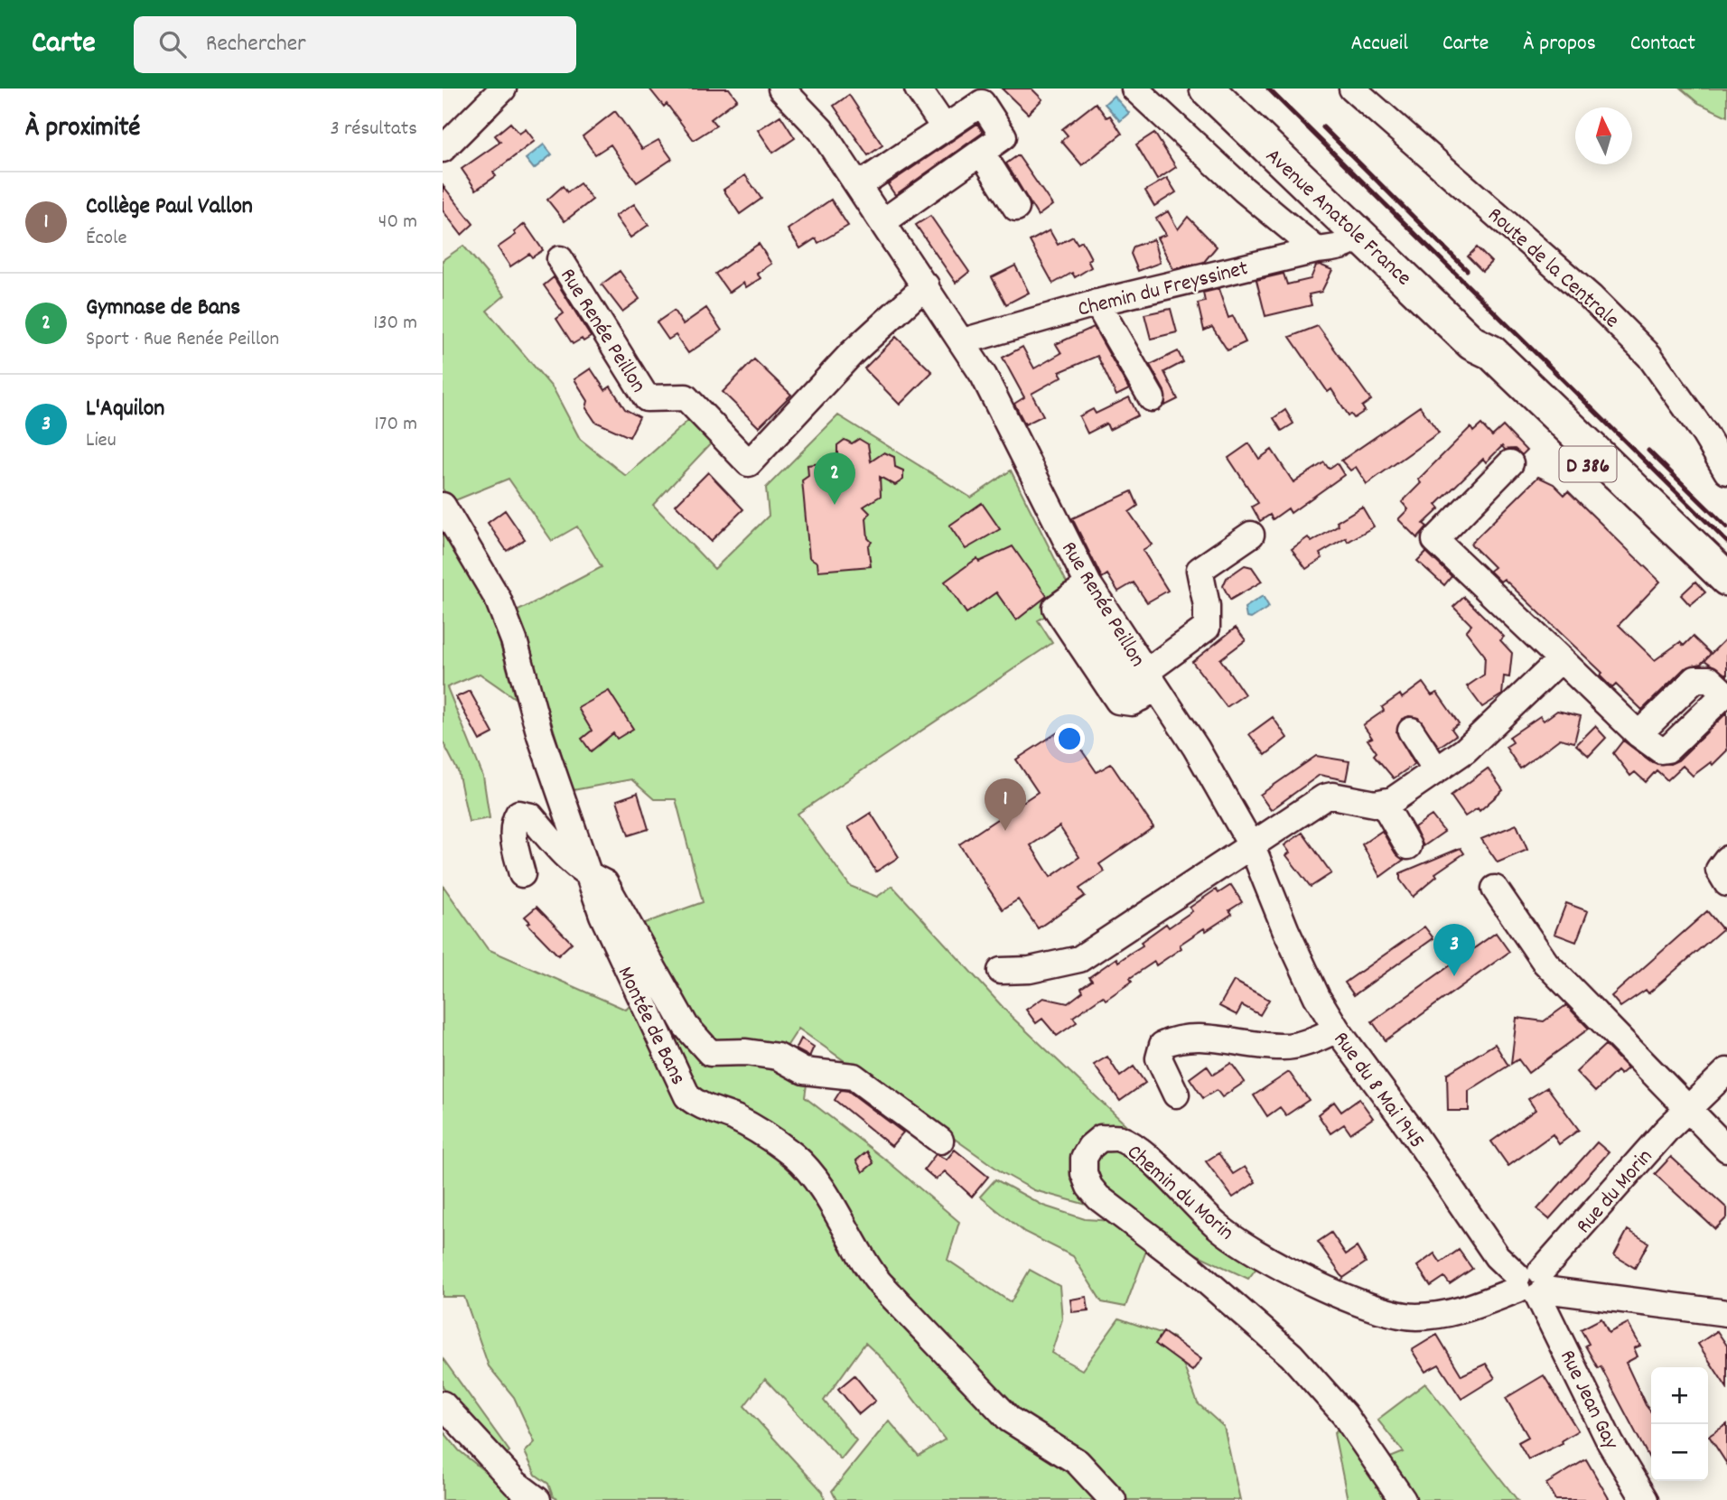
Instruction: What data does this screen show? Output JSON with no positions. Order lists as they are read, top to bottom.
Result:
{
  "streets": {
    "main road": ["Avenue Anatole France", "D 386"],
    "street": [
      "Route de la Centrale",
      "Chemin du Freyssinet",
      "Rue Renée Peillon",
      "Montée de Bans",
      "Rue du 8 Mai 1945",
      "Rue du Morin",
      "Chemin du Morin",
      "Rue Jean Gay"
    ]
  },
  "crossings": [
    ["Avenue Anatole France", "Chemin du Freyssinet"],
    ["Chemin du Freyssinet", "Rue Renée Peillon"],
    ["Rue Renée Peillon", "Rue du 8 Mai 1945"],
    ["Rue du 8 Mai 1945", "Rue du Morin"],
    ["Rue du 8 Mai 1945", "Chemin du Morin"],
    ["Rue du 8 Mai 1945", "Rue Jean Gay"],
    ["Rue du Morin", "Chemin du Morin"],
    ["Rue du Morin", "Rue Jean Gay"],
    ["Chemin du Morin", "Rue Jean Gay"]
  ],
  "north": "top",
  "page": {
    "header": "Carte",
    "search": "Rechercher",
    "nav": [
      "Accueil",
      "Carte",
      "À propos",
      "Contact"
    ],
    "heading": ["À proximité", "3 résultats"],
    "list": [
      {
        "mark": "1",
        "name": "Collège Paul Vallon",
        "note": "École",
        "value": "40 m"
      },
      {
        "mark": "2",
        "name": "Gymnase de Bans",
        "note": "Sport · Rue Renée Peillon",
        "value": "130 m"
      },
      {
        "mark": "3",
        "name": "L'Aquilon",
        "note": "Lieu",
        "value": "170 m"
      }
    ],
    "pins": ["2", "1", "3"],
    "map_buttons": ["+", "−"]
  }
}
